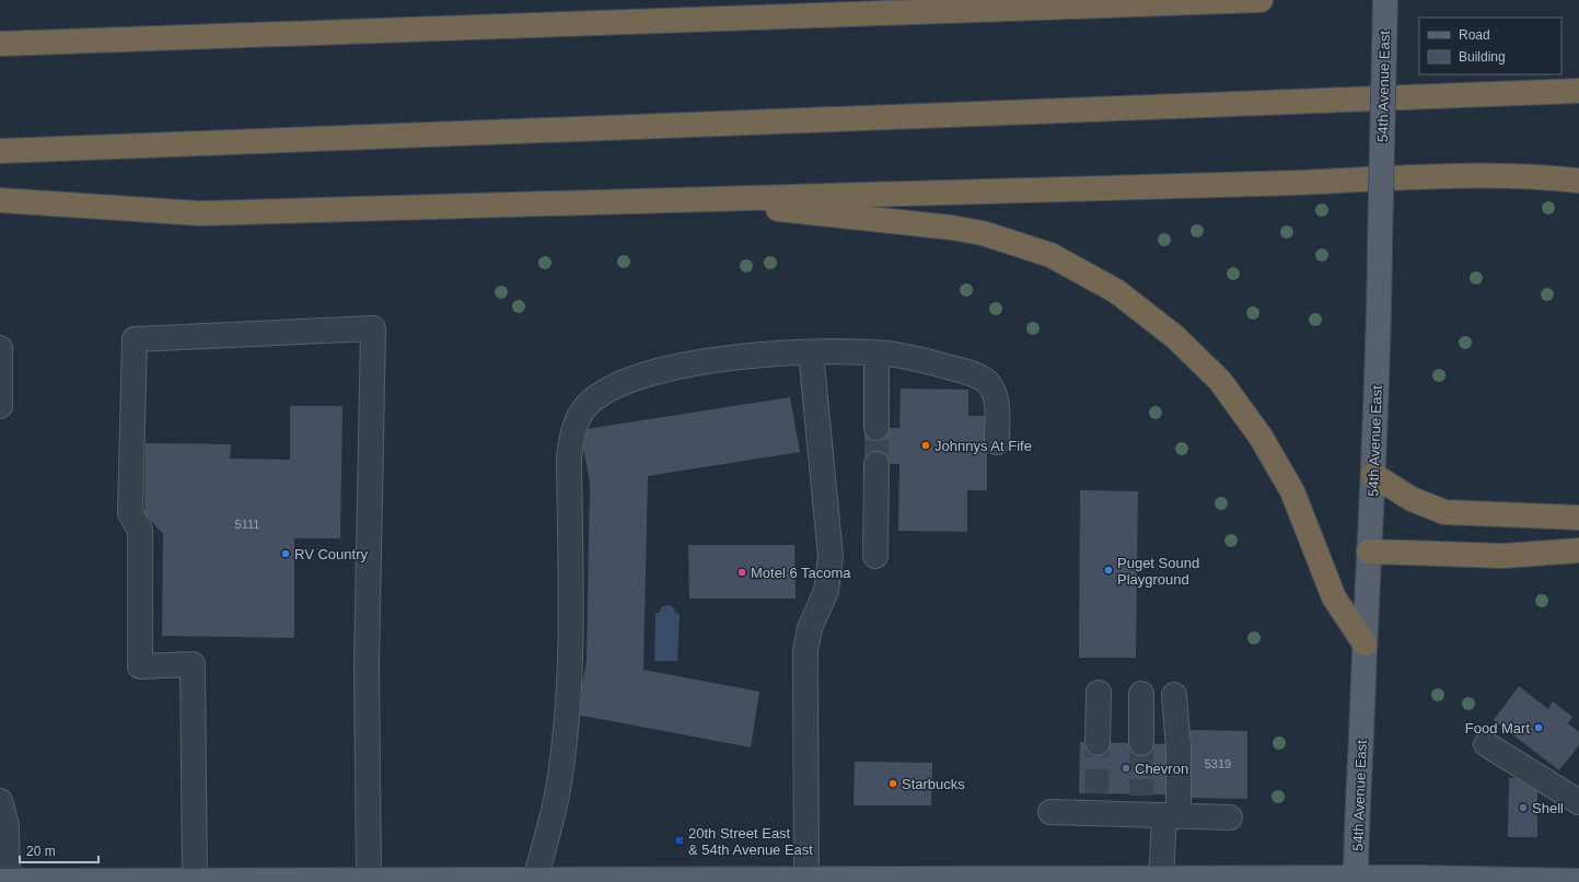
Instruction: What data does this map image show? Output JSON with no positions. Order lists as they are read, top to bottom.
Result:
{
  "streets": {
    "main road": ["54th Avenue East"]
  },
  "places": {
    "other": [
      "Johnnys At Fife",
      "RV Country",
      "Puget Sound Playground",
      "Motel 6 Tacoma",
      "Food Mart",
      "Chevron",
      "Starbucks",
      "Shell"
    ],
    "transit": ["20th Street East & 54th Avenue East"]
  },
  "house_numbers": ["5111", "5319"],
  "legend": ["Road", "Building"],
  "scale_bar": "20 m"
}
